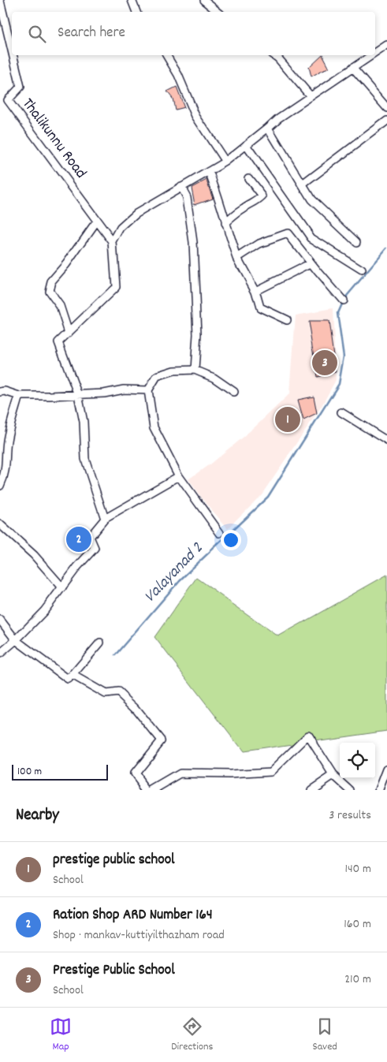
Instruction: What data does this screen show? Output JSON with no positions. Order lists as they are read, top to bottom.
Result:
{
  "streets": {
    "street": ["Thalikunnu Road"]
  },
  "water": ["Valayanad 2"],
  "scale_bar": "100 m",
  "page": {
    "search": "Search here",
    "pins": ["3", "1", "2"],
    "scale": "100 m",
    "heading": ["Nearby", "3 results"],
    "list": [
      {
        "mark": "1",
        "name": "prestige public school",
        "note": "School",
        "value": "140 m"
      },
      {
        "mark": "2",
        "name": "Ration Shop ARD Number 164",
        "note": "Shop · mankav-kuttiyilthazham road",
        "value": "160 m"
      },
      {
        "mark": "3",
        "name": "Prestige Public School",
        "note": "School",
        "value": "210 m"
      }
    ],
    "nav": ["Map", "Directions", "Saved"]
  }
}
